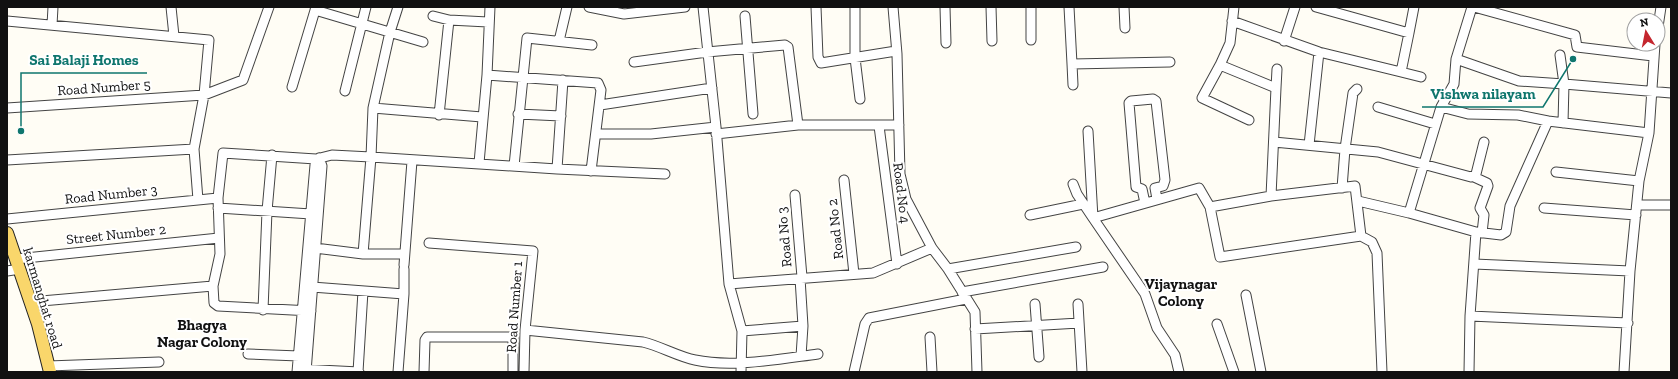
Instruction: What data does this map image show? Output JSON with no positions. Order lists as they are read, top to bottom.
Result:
{
  "streets": {
    "main road": ["karmanghat road"],
    "street": [
      "Road Number 5",
      "Road No 4",
      "Road Number 3",
      "Road No 2",
      "Street Number 2",
      "Road No 3",
      "Road Number 1"
    ]
  },
  "crossings": [
    ["Street Number 2", "karmanghat road"]
  ],
  "districts": ["Vijaynagar Colony", "Bhagya Nagar Colony"],
  "places": ["Vishwa nilayam", "Sai Balaji Homes"],
  "north": "top"
}
